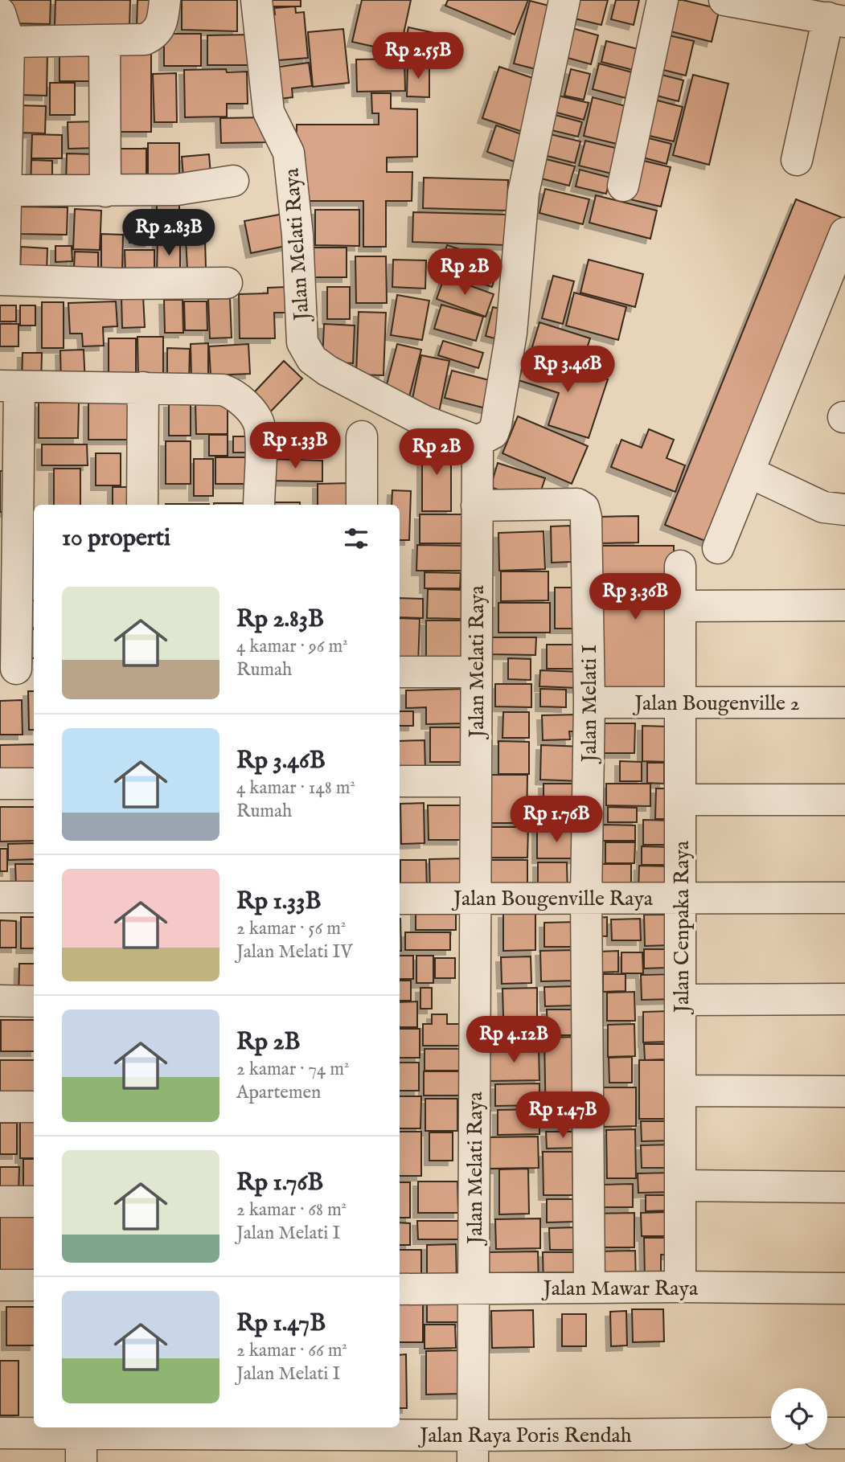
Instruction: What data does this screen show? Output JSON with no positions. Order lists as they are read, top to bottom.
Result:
{
  "streets": {
    "street": [
      "Jalan Melati Raya",
      "Jalan Bougenville 2",
      "Jalan Melati I",
      "Jalan Bougenville Raya",
      "Jalan Cenpaka Raya",
      "Jalan Mawar Raya",
      "Jalan Raya Poris Rendah"
    ]
  },
  "crossings": [
    ["Jalan Melati Raya", "Jalan Melati I"],
    ["Jalan Melati Raya", "Jalan Bougenville Raya"],
    ["Jalan Melati Raya", "Jalan Mawar Raya"],
    ["Jalan Melati Raya", "Jalan Raya Poris Rendah"],
    ["Jalan Bougenville 2", "Jalan Melati I"],
    ["Jalan Bougenville 2", "Jalan Cenpaka Raya"],
    ["Jalan Melati I", "Jalan Bougenville Raya"],
    ["Jalan Melati I", "Jalan Mawar Raya"],
    ["Jalan Bougenville Raya", "Jalan Cenpaka Raya"],
    ["Jalan Cenpaka Raya", "Jalan Mawar Raya"]
  ],
  "page": {
    "price": [
      "Rp 2.55B",
      "Rp 2.83B",
      "Rp 2B",
      "Rp 3.46B",
      "Rp 1.33B",
      "Rp 2B",
      "Rp 3.36B",
      "Rp 1.76B",
      "Rp 4.12B",
      "Rp 1.47B"
    ],
    "heading": "10 properti",
    "list": [
      {
        "name": "Rp 2.83B",
        "note": "4 kamar · 96 m² · Rumah"
      },
      {
        "name": "Rp 3.46B",
        "note": "4 kamar · 148 m² · Rumah"
      },
      {
        "name": "Rp 1.33B",
        "note": "2 kamar · 56 m² · Jalan Melati IV"
      },
      {
        "name": "Rp 2B",
        "note": "2 kamar · 74 m² · Apartemen"
      },
      {
        "name": "Rp 1.76B",
        "note": "2 kamar · 68 m² · Jalan Melati I"
      },
      {
        "name": "Rp 1.47B",
        "note": "2 kamar · 66 m² · Jalan Melati I"
      }
    ]
  }
}
